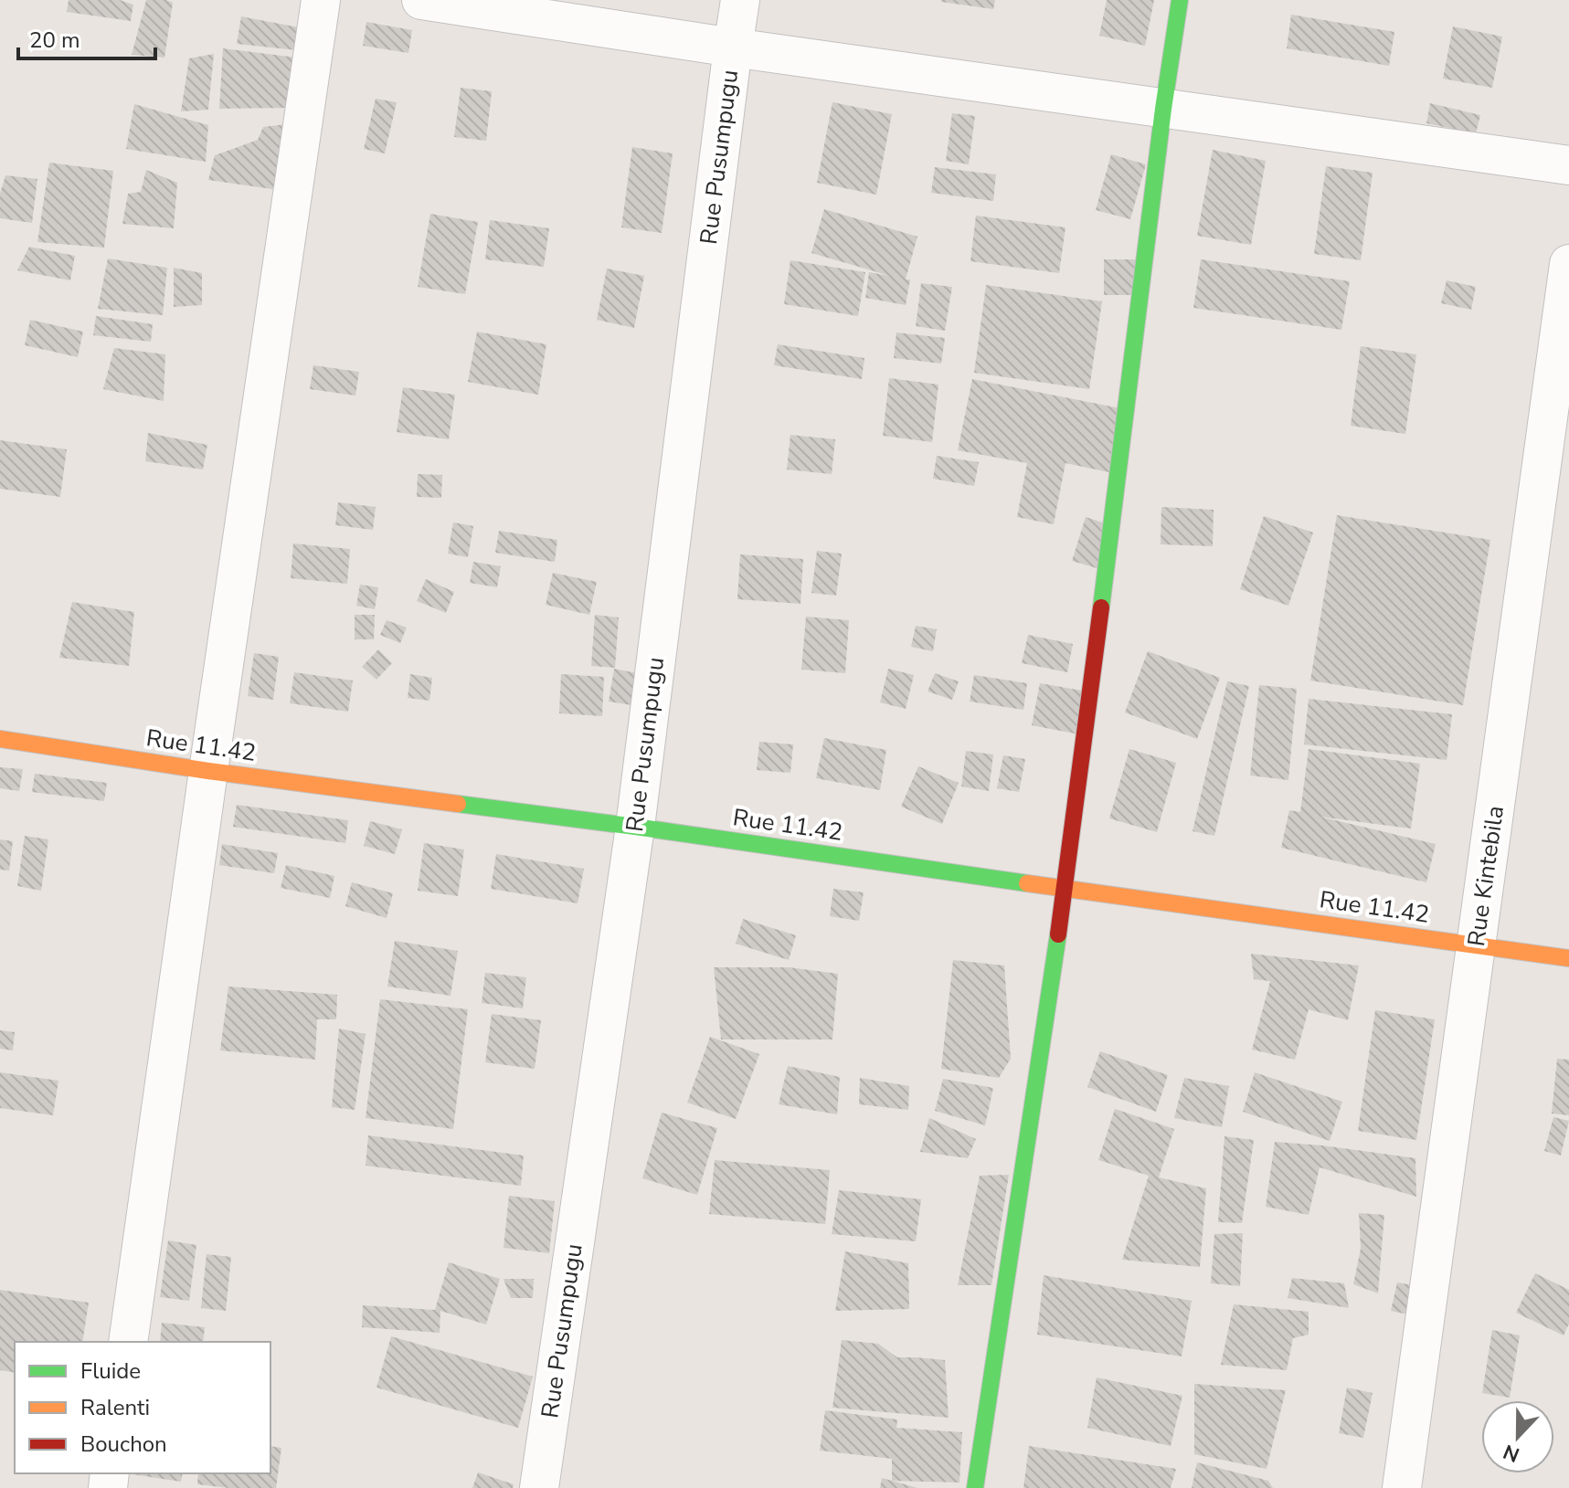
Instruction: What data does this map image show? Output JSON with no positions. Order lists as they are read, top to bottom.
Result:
{
  "streets": {
    "street": ["Rue Pusumpugu", "Rue 11.42", "Rue Kintebila"]
  },
  "crossings": [
    ["Rue Pusumpugu", "Rue 11.42"],
    ["Rue 11.42", "Rue Kintebila"]
  ],
  "legend": ["Fluide", "Ralenti", "Bouchon"],
  "scale_bar": "20 m",
  "north": "bottom"
}
